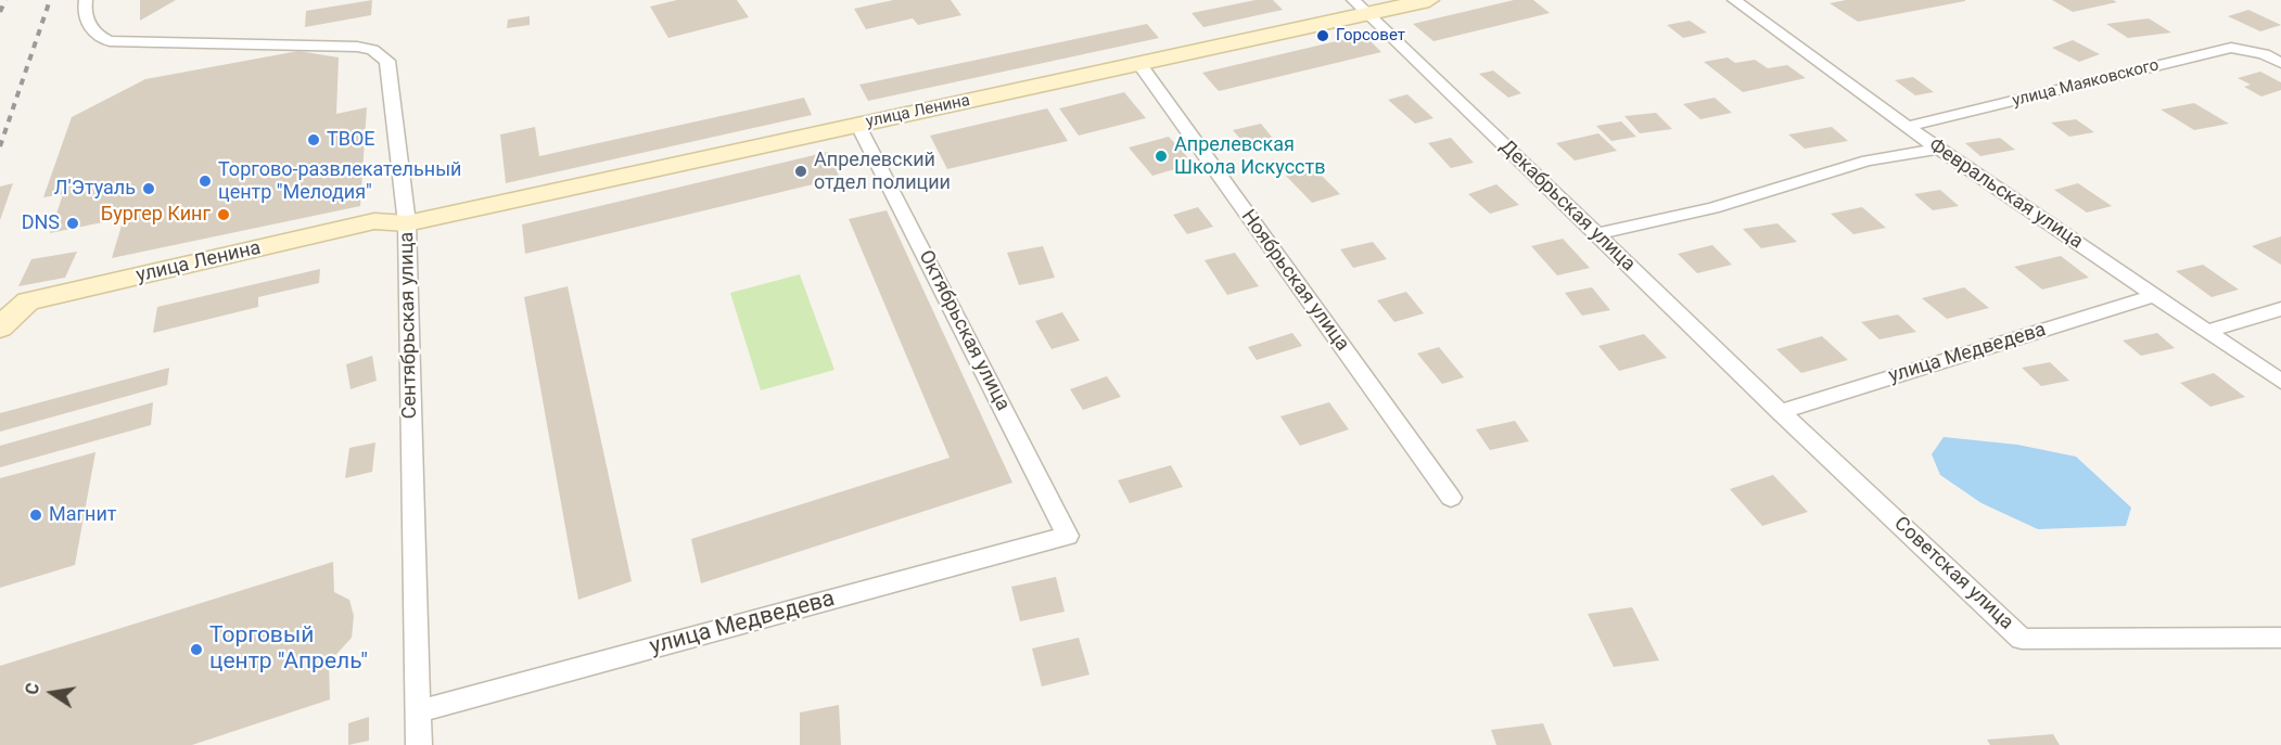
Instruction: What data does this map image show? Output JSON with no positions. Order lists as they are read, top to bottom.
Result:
{
  "streets": {
    "street": [
      "улица Маяковского",
      "улица Ленина",
      "Февральская улица",
      "Декабрьская улица",
      "Ноябрьская улица",
      "Сентябрьская улица",
      "Октябрьская улица",
      "улица Медведева",
      "Советская улица"
    ]
  },
  "crossings": [
    ["улица Маяковского", "Февральская улица"],
    ["улица Ленина", "Декабрьская улица"],
    ["улица Ленина", "Ноябрьская улица"],
    ["улица Ленина", "Сентябрьская улица"],
    ["улица Ленина", "Октябрьская улица"],
    ["Февральская улица", "улица Медведева"],
    ["Декабрьская улица", "улица Медведева"],
    ["Декабрьская улица", "Советская улица"],
    ["Сентябрьская улица", "улица Медведева"],
    ["Октябрьская улица", "улица Медведева"],
    ["улица Медведева", "Советская улица"]
  ],
  "places": [
    "Горсовет",
    "ТВОЕ",
    "Апрелевская Школа Искусств",
    "Апрелевский отдел полиции",
    "Торгово-развлекательный центр \"Мелодия\"",
    "Л'Этуаль",
    "Бургер Кинг",
    "DNS",
    "Магнит",
    "Торговый центр \"Апрель\""
  ],
  "north": "left"
}
